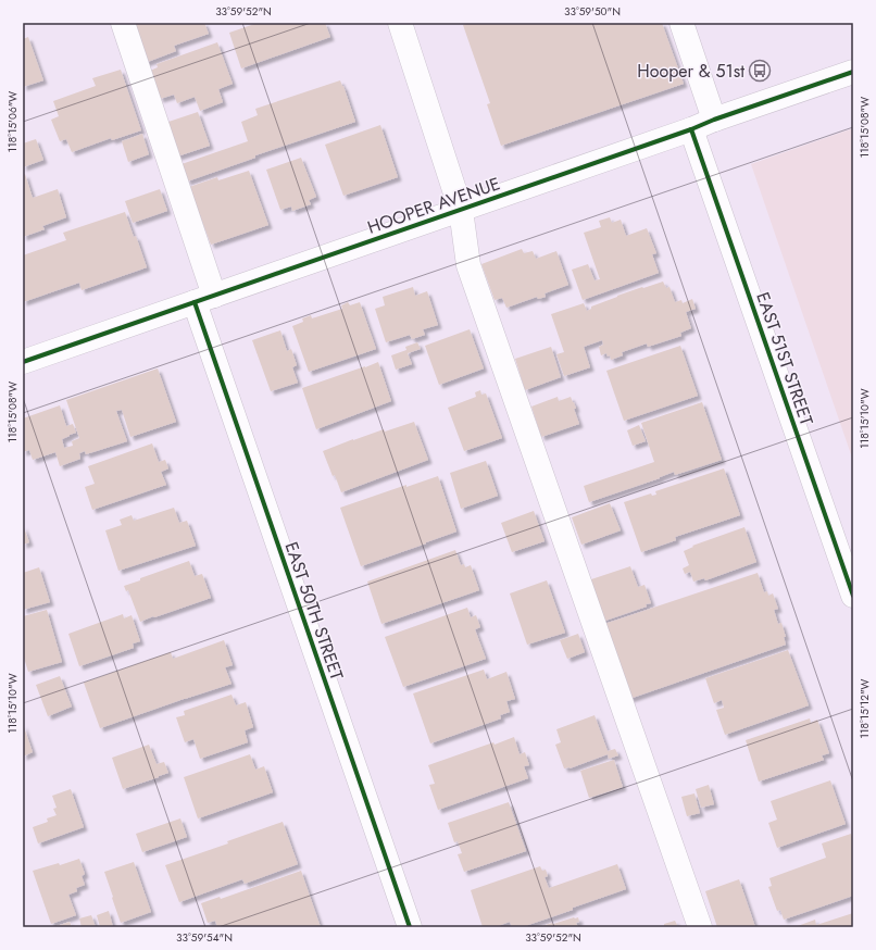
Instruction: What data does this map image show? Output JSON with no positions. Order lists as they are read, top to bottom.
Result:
{
  "streets": {
    "street": ["HOOPER AVENUE", "EAST 51ST STREET", "EAST 50TH STREET"]
  },
  "crossings": [
    ["HOOPER AVENUE", "EAST 51ST STREET"],
    ["HOOPER AVENUE", "EAST 50TH STREET"]
  ],
  "places": {
    "bus stop": ["Hooper & 51st"]
  },
  "coordinates": [
    "33°59'52\"N",
    "33°59'50\"N",
    "118°15'06\"W",
    "118°15'08\"W",
    "118°15'10\"W",
    "118°15'12\"W",
    "33°59'54\"N"
  ]
}
